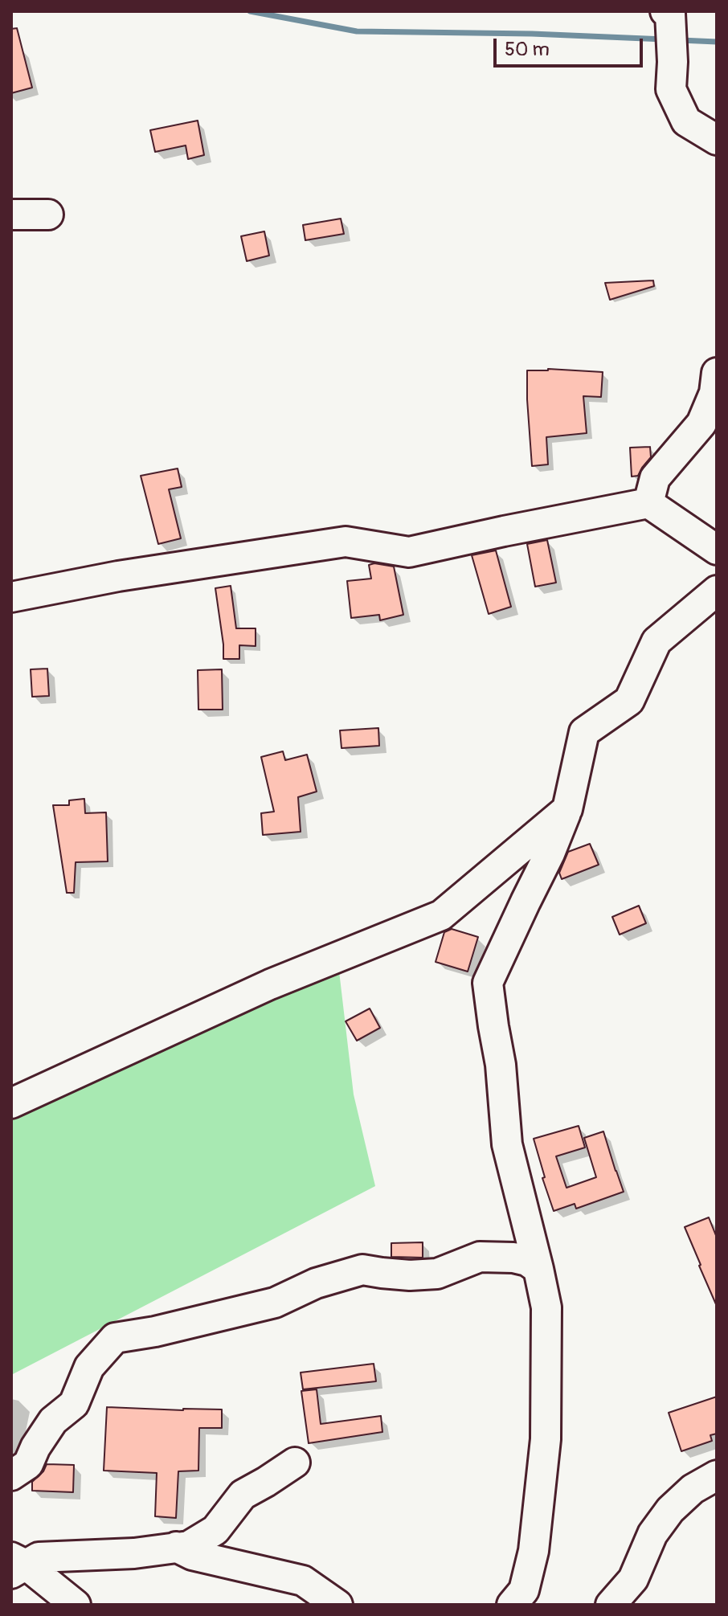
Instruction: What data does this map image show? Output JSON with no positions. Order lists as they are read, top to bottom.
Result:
{
  "scale_bar": "50 m"
}
